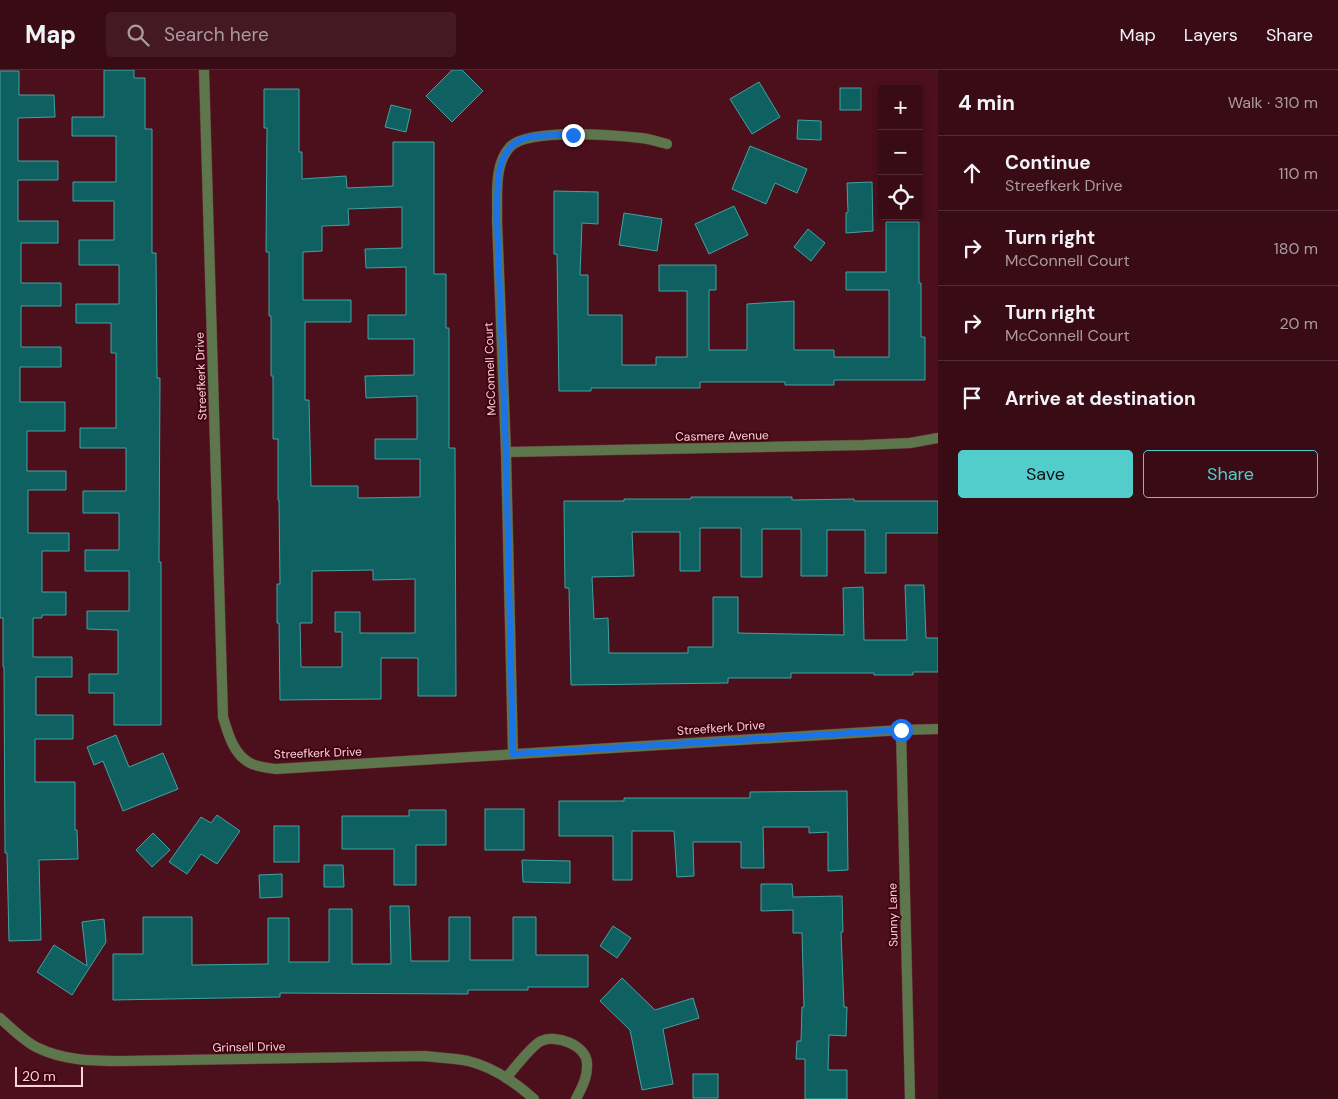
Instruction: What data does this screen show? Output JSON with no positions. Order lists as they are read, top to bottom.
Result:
{
  "streets": {
    "street": [
      "McConnell Court",
      "Streefkerk Drive",
      "Casmere Avenue",
      "Sunny Lane",
      "Grinsell Drive"
    ]
  },
  "crossings": [
    ["McConnell Court", "Streefkerk Drive"],
    ["McConnell Court", "Casmere Avenue"],
    ["Streefkerk Drive", "Sunny Lane"]
  ],
  "scale_bar": "20 m",
  "page": {
    "header": "Map",
    "search": "Search here",
    "nav": ["Map", "Layers", "Share"],
    "heading": ["4 min", "Walk · 310 m"],
    "map_buttons": ["+", "−"],
    "list": [
      ["Continue", "Streefkerk Drive", "110 m"],
      ["Turn right", "McConnell Court", "180 m"],
      ["Turn right", "McConnell Court", "20 m"],
      "Arrive at destination"
    ],
    "buttons": ["Save", "Share"],
    "scale": "20 m"
  }
}
